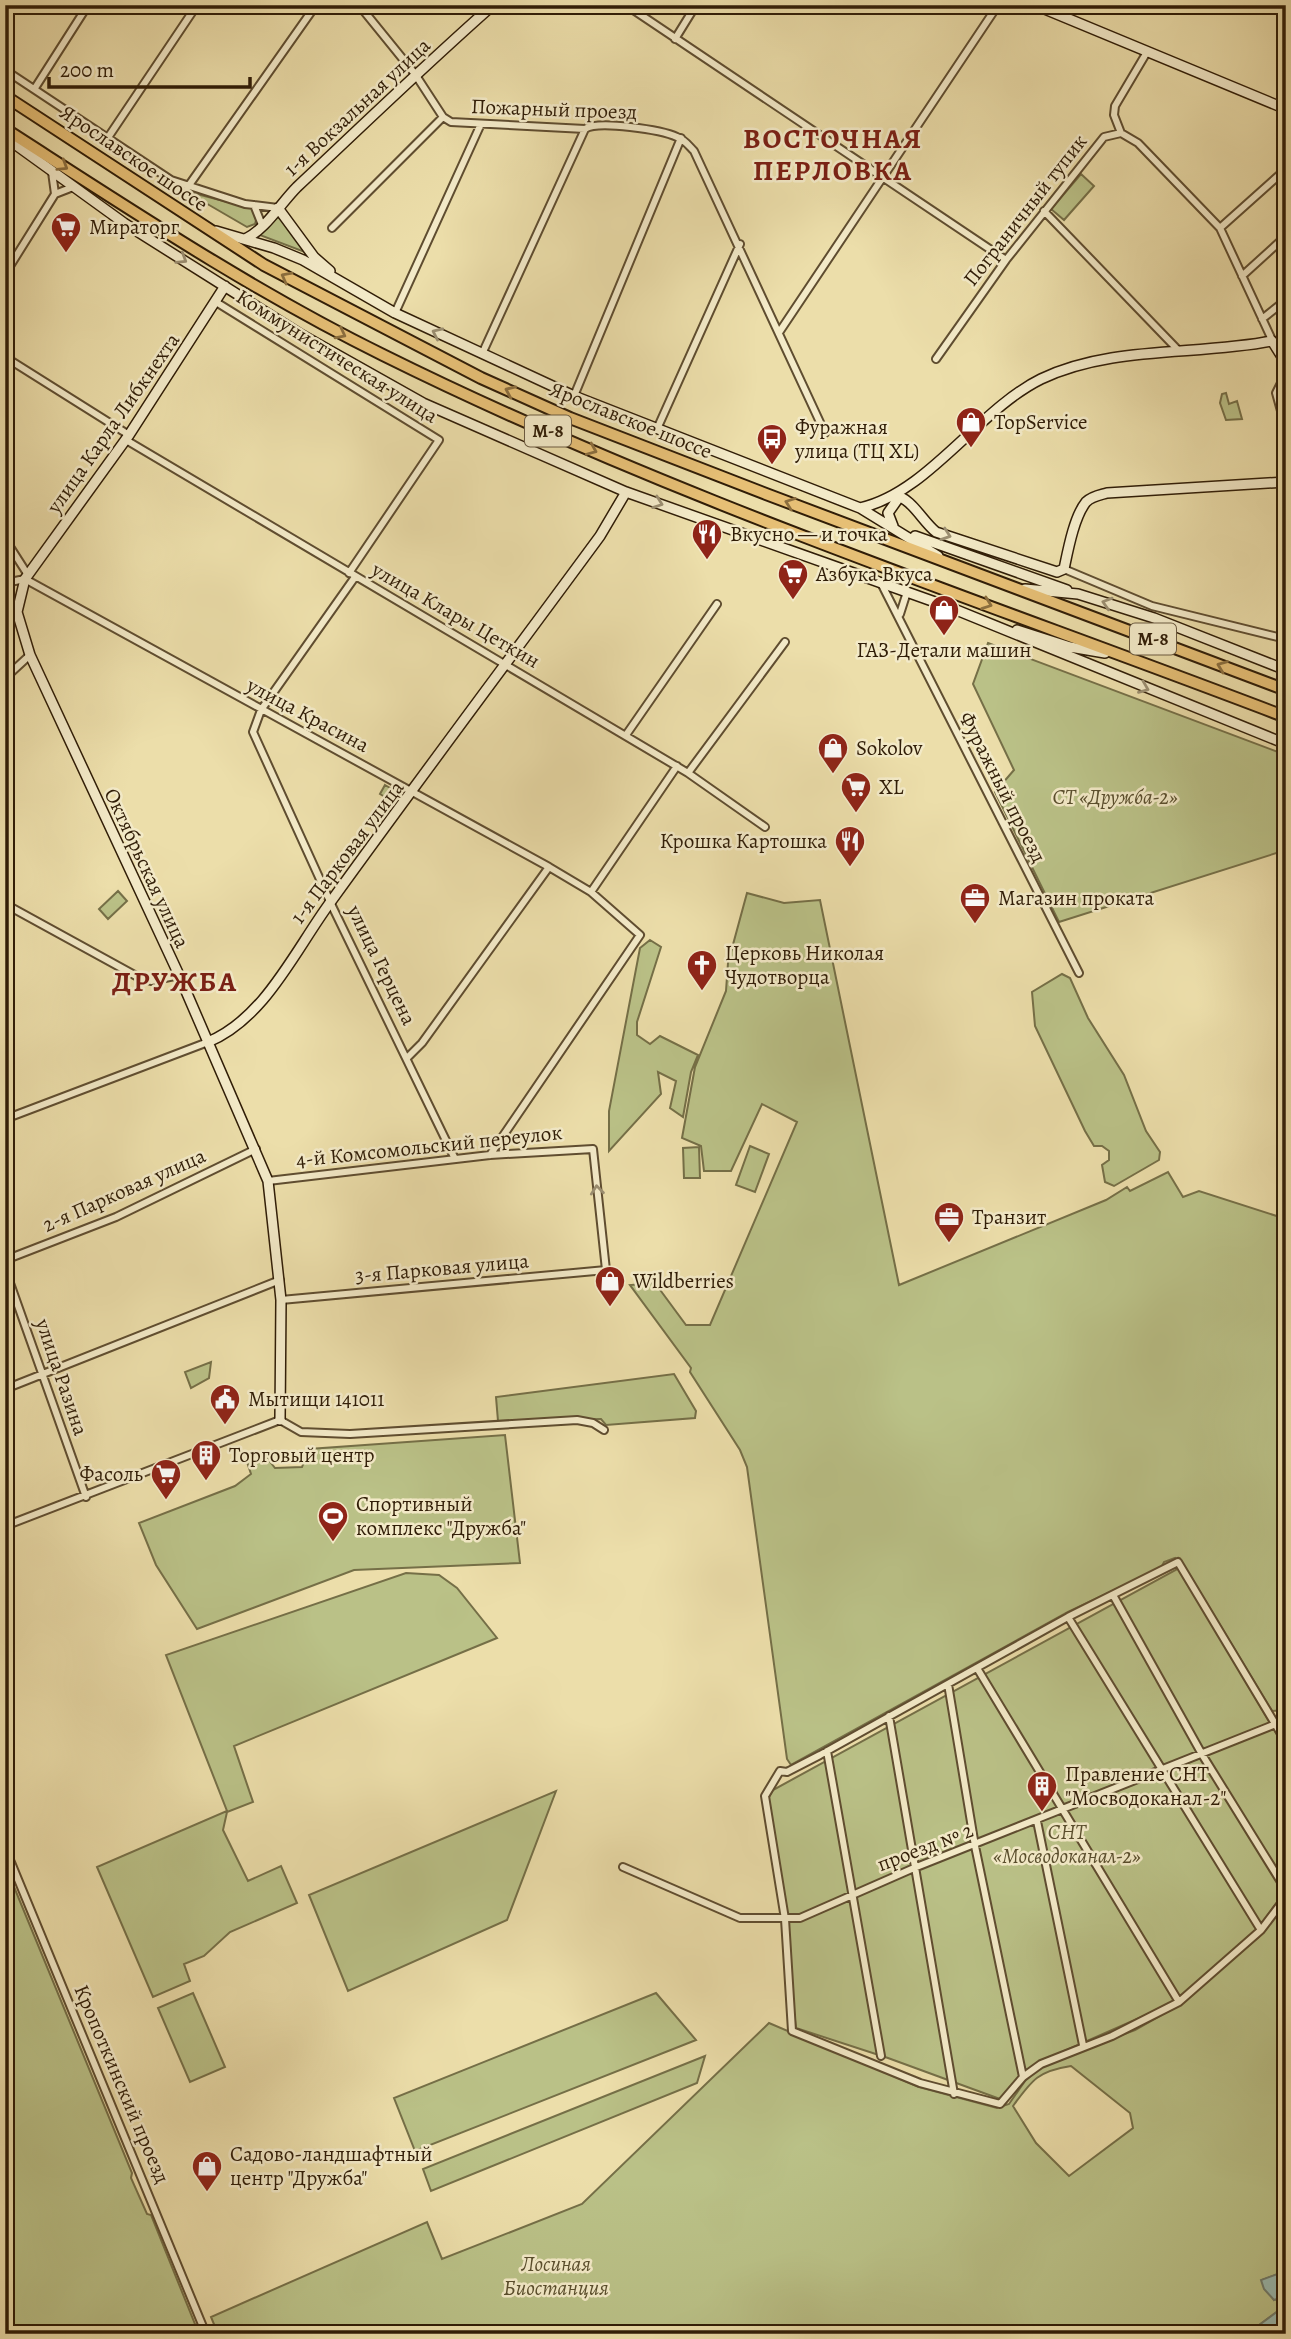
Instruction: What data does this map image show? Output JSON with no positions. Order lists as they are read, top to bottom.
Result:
{
  "streets": {
    "highway": ["Ярославское шоссе", "М-8"],
    "street": [
      "1-я Вокзальная улица",
      "Пожарный проезд",
      "Пограничный тупик",
      "Коммунистическая улица",
      "улица Карла Либкнехта",
      "улица Клары Цеткин",
      "улица Красина",
      "Фуражный проезд",
      "1-я Парковая улица",
      "Октябрьская улица",
      "улица Герцена",
      "4-й Комсомольский переулок",
      "2-я Парковая улица",
      "3-я Парковая улица",
      "улица Разина",
      "проезд № 2",
      "Кропоткинский проезд"
    ]
  },
  "crossings": [
    ["1-я Вокзальная улица", "Пожарный проезд"],
    ["Коммунистическая улица", "улица Карла Либкнехта"],
    ["Коммунистическая улица", "улица Клары Цеткин"],
    ["улица Карла Либкнехта", "улица Клары Цеткин"],
    ["улица Карла Либкнехта", "улица Красина"],
    ["улица Карла Либкнехта", "Октябрьская улица"],
    ["улица Клары Цеткин", "1-я Парковая улица"],
    ["улица Красина", "1-я Парковая улица"],
    ["улица Красина", "Октябрьская улица"],
    ["улица Красина", "улица Герцена"],
    ["улица Красина", "4-й Комсомольский переулок"],
    ["1-я Парковая улица", "Октябрьская улица"],
    ["1-я Парковая улица", "улица Герцена"],
    ["Октябрьская улица", "4-й Комсомольский переулок"],
    ["Октябрьская улица", "2-я Парковая улица"],
    ["Октябрьская улица", "3-я Парковая улица"],
    ["улица Герцена", "4-й Комсомольский переулок"],
    ["4-й Комсомольский переулок", "3-я Парковая улица"]
  ],
  "districts": ["ВОСТОЧНАЯ ПЕРЛОВКА", "ДРУЖБА"],
  "parks": ["СТ «Дружба-2»", "СНТ «Мосводоканал-2»", "Лосиная Биостанция"],
  "places": {
    "supermarket": [
      "Мираторг",
      "Азбука Вкуса",
      "XL",
      "Фасоль"
    ],
    "shop": [
      "TopService",
      "ГАЗ-Детали машин",
      "Sokolov",
      "Wildberries",
      "Садово-ландшафтный центр \"Дружба\""
    ],
    "bus stop": ["Фуражная улица (ТЦ XL)"],
    "restaurant": ["Вкусно — и точка", "Крошка Картошка"],
    "office": ["Магазин проката", "Транзит"],
    "church": ["Церковь Николая Чудотворца"],
    "public building": ["Мытищи 141011"],
    "building": ["Торговый центр", "Правление СНТ \"Мосводоканал-2\""],
    "sports": ["Спортивный комплекс \"Дружба\""]
  },
  "scale_bar": "200 m"
}
